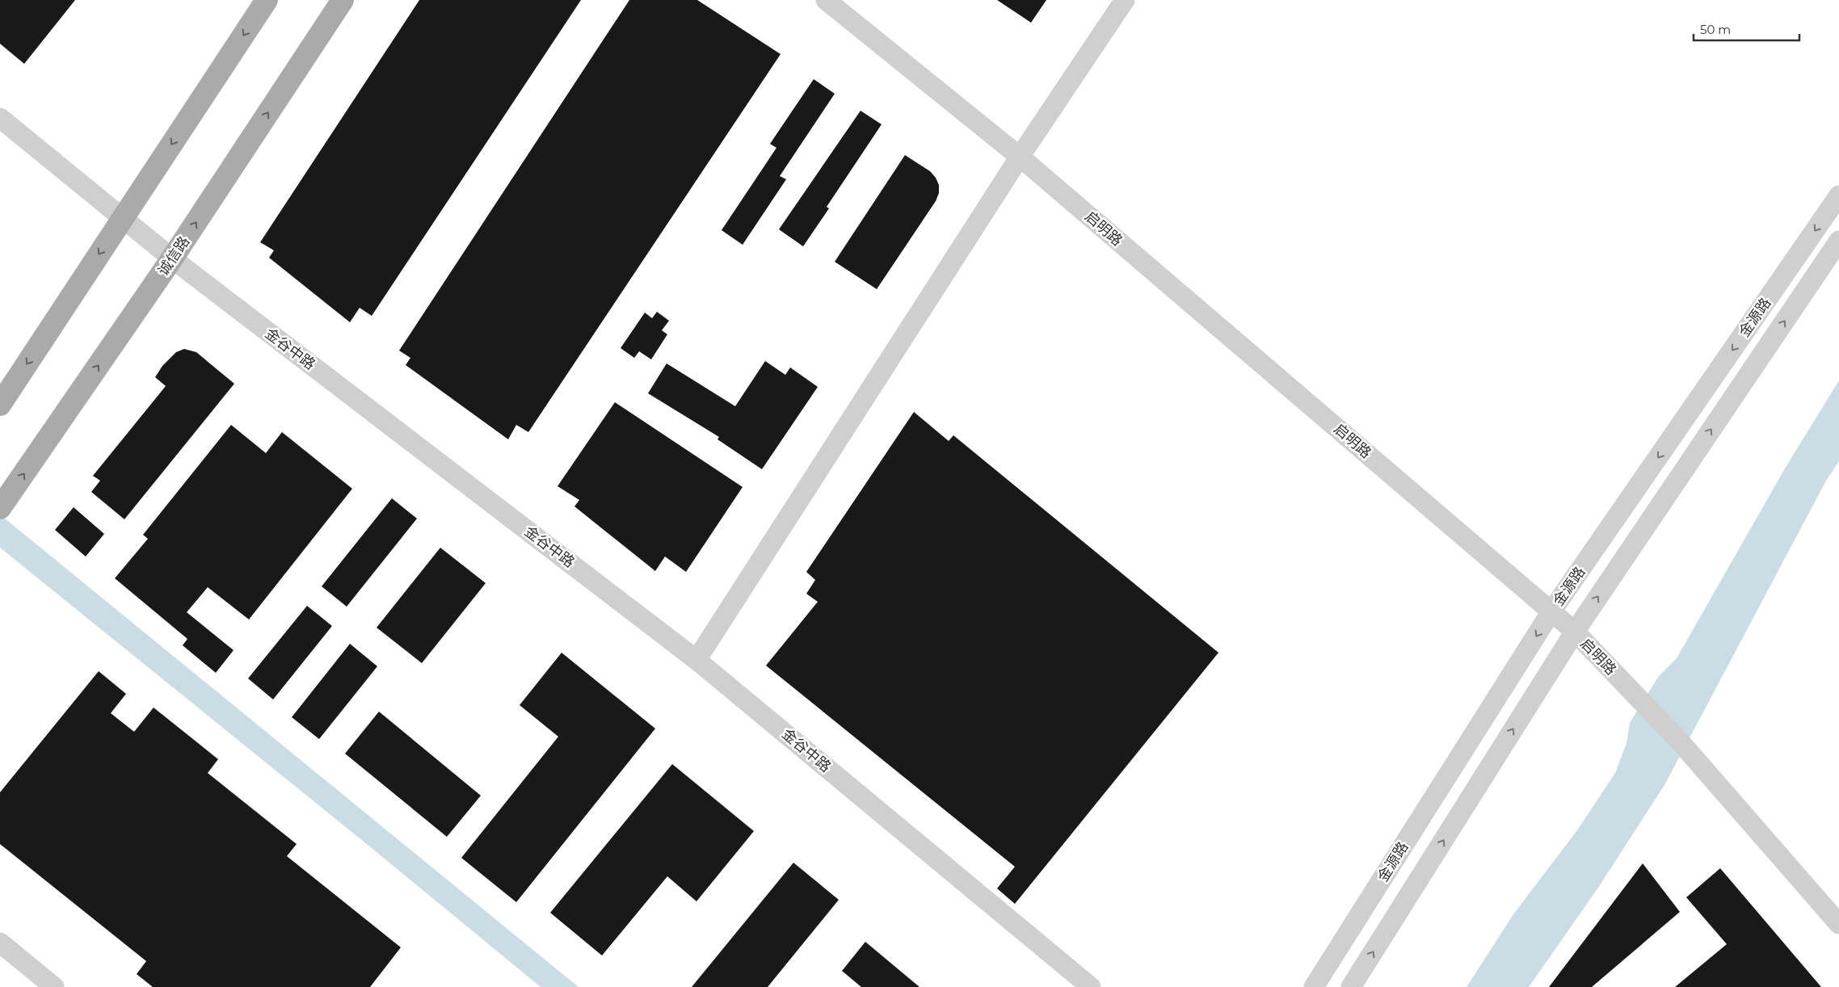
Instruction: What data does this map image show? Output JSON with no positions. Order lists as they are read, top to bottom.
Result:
{
  "streets": {
    "main road": ["诚信路"],
    "street": ["启明路", "金源路", "金谷中路"]
  },
  "crossings": [
    ["启明路", "金源路"],
    ["诚信路", "金谷中路"]
  ],
  "scale_bar": "50 m"
}
